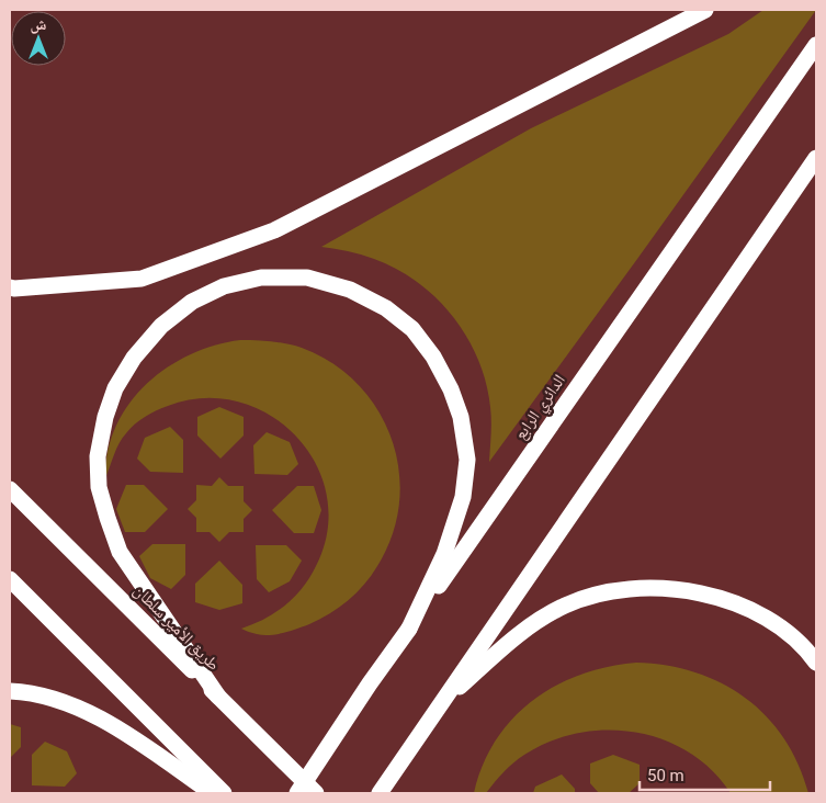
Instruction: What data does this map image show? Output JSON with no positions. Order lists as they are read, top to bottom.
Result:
{
  "streets": {
    "highway": ["الدائري الرابع", "طريق الأمير سلطان"]
  },
  "scale_bar": "50 m",
  "north": "top"
}
